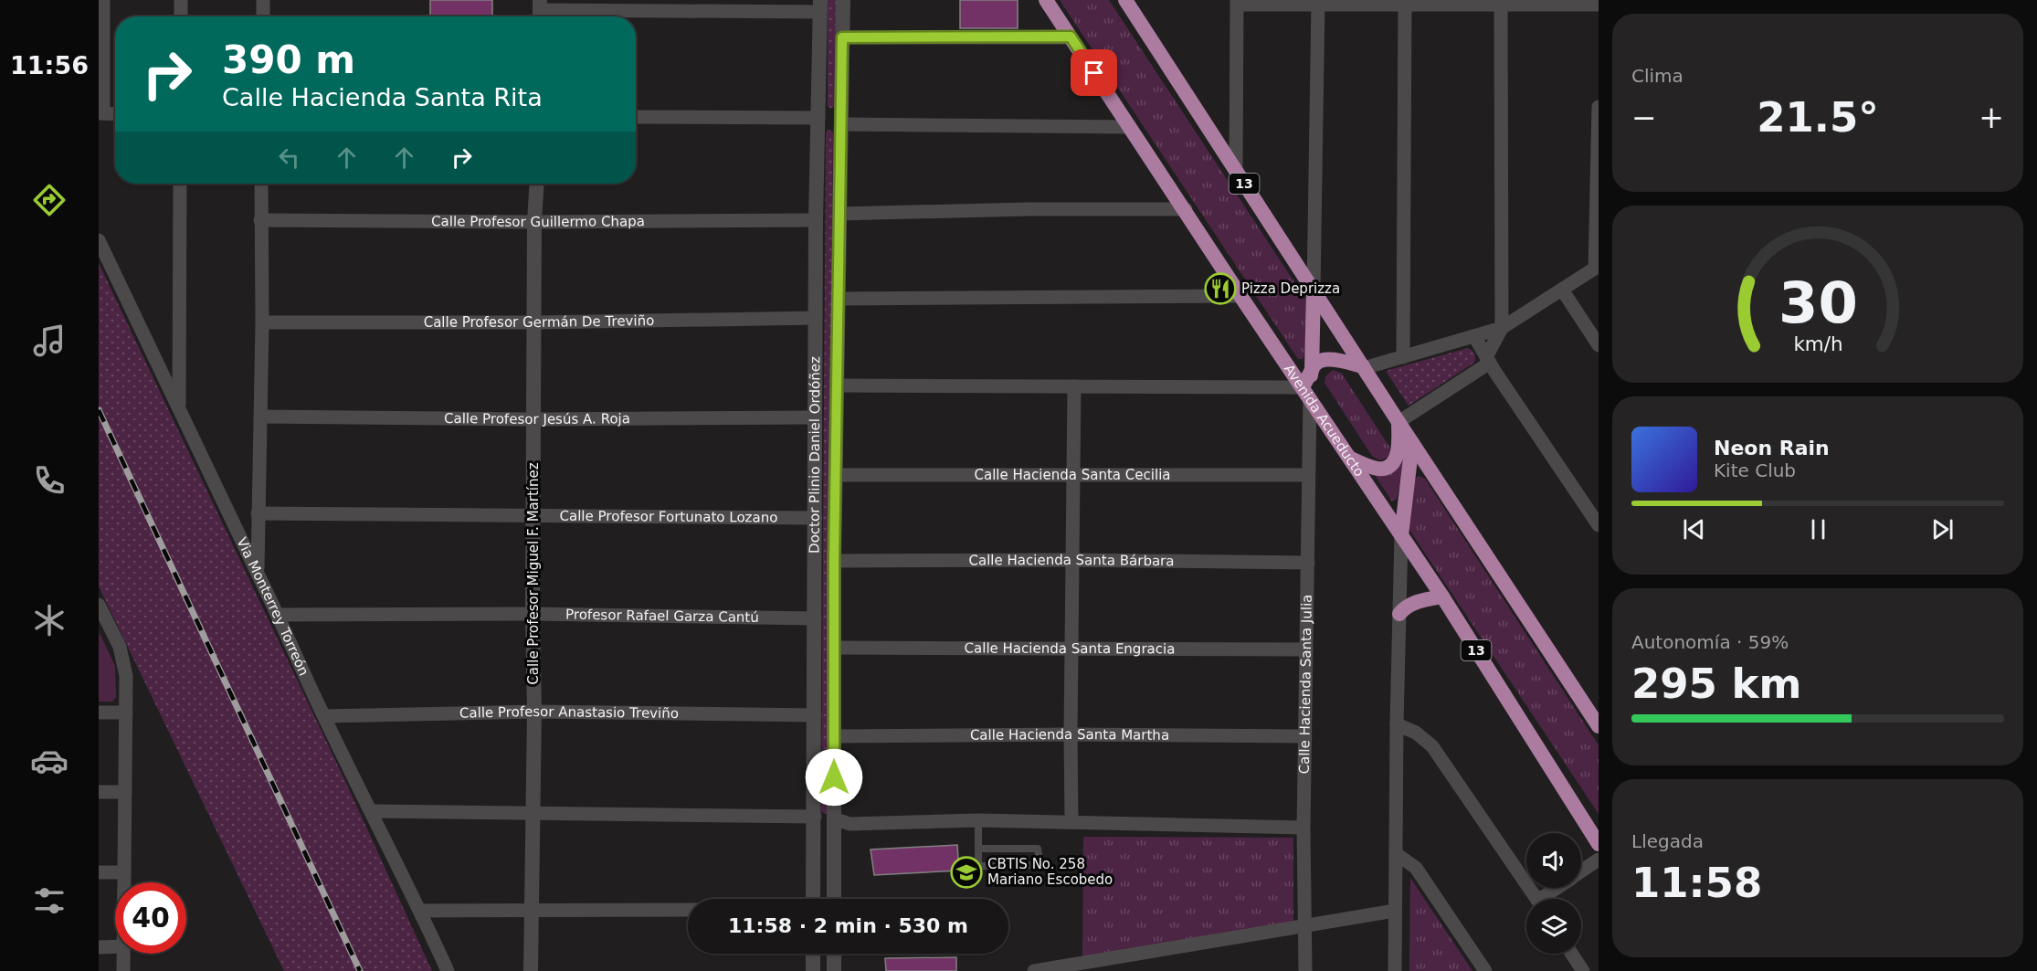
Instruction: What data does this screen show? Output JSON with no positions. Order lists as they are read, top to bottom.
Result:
{
  "streets": {
    "main road": ["13", "Avenida Acueducto"],
    "street": [
      "Calle Profesor Guillermo Chapa",
      "Calle Profesor Germán De Treviño",
      "Calle Profesor Jesús A. Roja",
      "Doctor Plinio Daniel Ordóñez",
      "Calle Hacienda Santa Cecilia",
      "Calle Profesor Fortunato Lozano",
      "Calle Hacienda Santa Bárbara",
      "Calle Profesor Miguel F. Martínez",
      "Via Monterrey Torreón",
      "Profesor Rafael Garza Cantú",
      "Calle Hacienda Santa Engracia",
      "Calle Hacienda Santa Julia",
      "Calle Profesor Anastasio Treviño",
      "Calle Hacienda Santa Martha"
    ]
  },
  "crossings": [
    ["Calle Profesor Guillermo Chapa", "Doctor Plinio Daniel Ordóñez"],
    ["Calle Profesor Guillermo Chapa", "Calle Profesor Miguel F. Martínez"],
    ["Calle Profesor Germán De Treviño", "Doctor Plinio Daniel Ordóñez"],
    ["Calle Profesor Germán De Treviño", "Calle Profesor Miguel F. Martínez"],
    ["Calle Profesor Jesús A. Roja", "Doctor Plinio Daniel Ordóñez"],
    ["Calle Profesor Jesús A. Roja", "Calle Profesor Miguel F. Martínez"],
    ["Avenida Acueducto", "Calle Hacienda Santa Julia"],
    ["Doctor Plinio Daniel Ordóñez", "Calle Hacienda Santa Cecilia"],
    ["Doctor Plinio Daniel Ordóñez", "Calle Profesor Fortunato Lozano"],
    ["Doctor Plinio Daniel Ordóñez", "Calle Hacienda Santa Bárbara"],
    ["Doctor Plinio Daniel Ordóñez", "Profesor Rafael Garza Cantú"],
    ["Doctor Plinio Daniel Ordóñez", "Calle Hacienda Santa Engracia"],
    ["Doctor Plinio Daniel Ordóñez", "Calle Profesor Anastasio Treviño"],
    ["Doctor Plinio Daniel Ordóñez", "Calle Hacienda Santa Martha"],
    ["Calle Hacienda Santa Cecilia", "Calle Hacienda Santa Julia"],
    ["Calle Profesor Fortunato Lozano", "Calle Profesor Miguel F. Martínez"],
    ["Calle Hacienda Santa Bárbara", "Calle Hacienda Santa Julia"],
    ["Calle Profesor Miguel F. Martínez", "Profesor Rafael Garza Cantú"],
    ["Calle Profesor Miguel F. Martínez", "Calle Profesor Anastasio Treviño"],
    ["Via Monterrey Torreón", "Profesor Rafael Garza Cantú"],
    ["Via Monterrey Torreón", "Calle Profesor Anastasio Treviño"],
    ["Calle Hacienda Santa Engracia", "Calle Hacienda Santa Julia"],
    ["Calle Hacienda Santa Julia", "Calle Hacienda Santa Martha"]
  ],
  "places": {
    "restaurant": ["Pizza Deprizza"],
    "school or university": ["CBTIS No. 258 Mariano Escobedo"]
  },
  "page": {
    "tabs": "11:56",
    "tile": [
      "Clima",
      ["Autonomía · 59%", "295 km"],
      ["Llegada", "11:58"]
    ],
    "turn": ["390 m", "Calle Hacienda Santa Rita"],
    "heat": ["−", "21.5°", "+"],
    "song": ["Neon Rain", "Kite Club"],
    "limit": "40",
    "trip": "11:58 · 2 min · 530 m",
    "gauge": ["30", "km/h"]
  }
}
